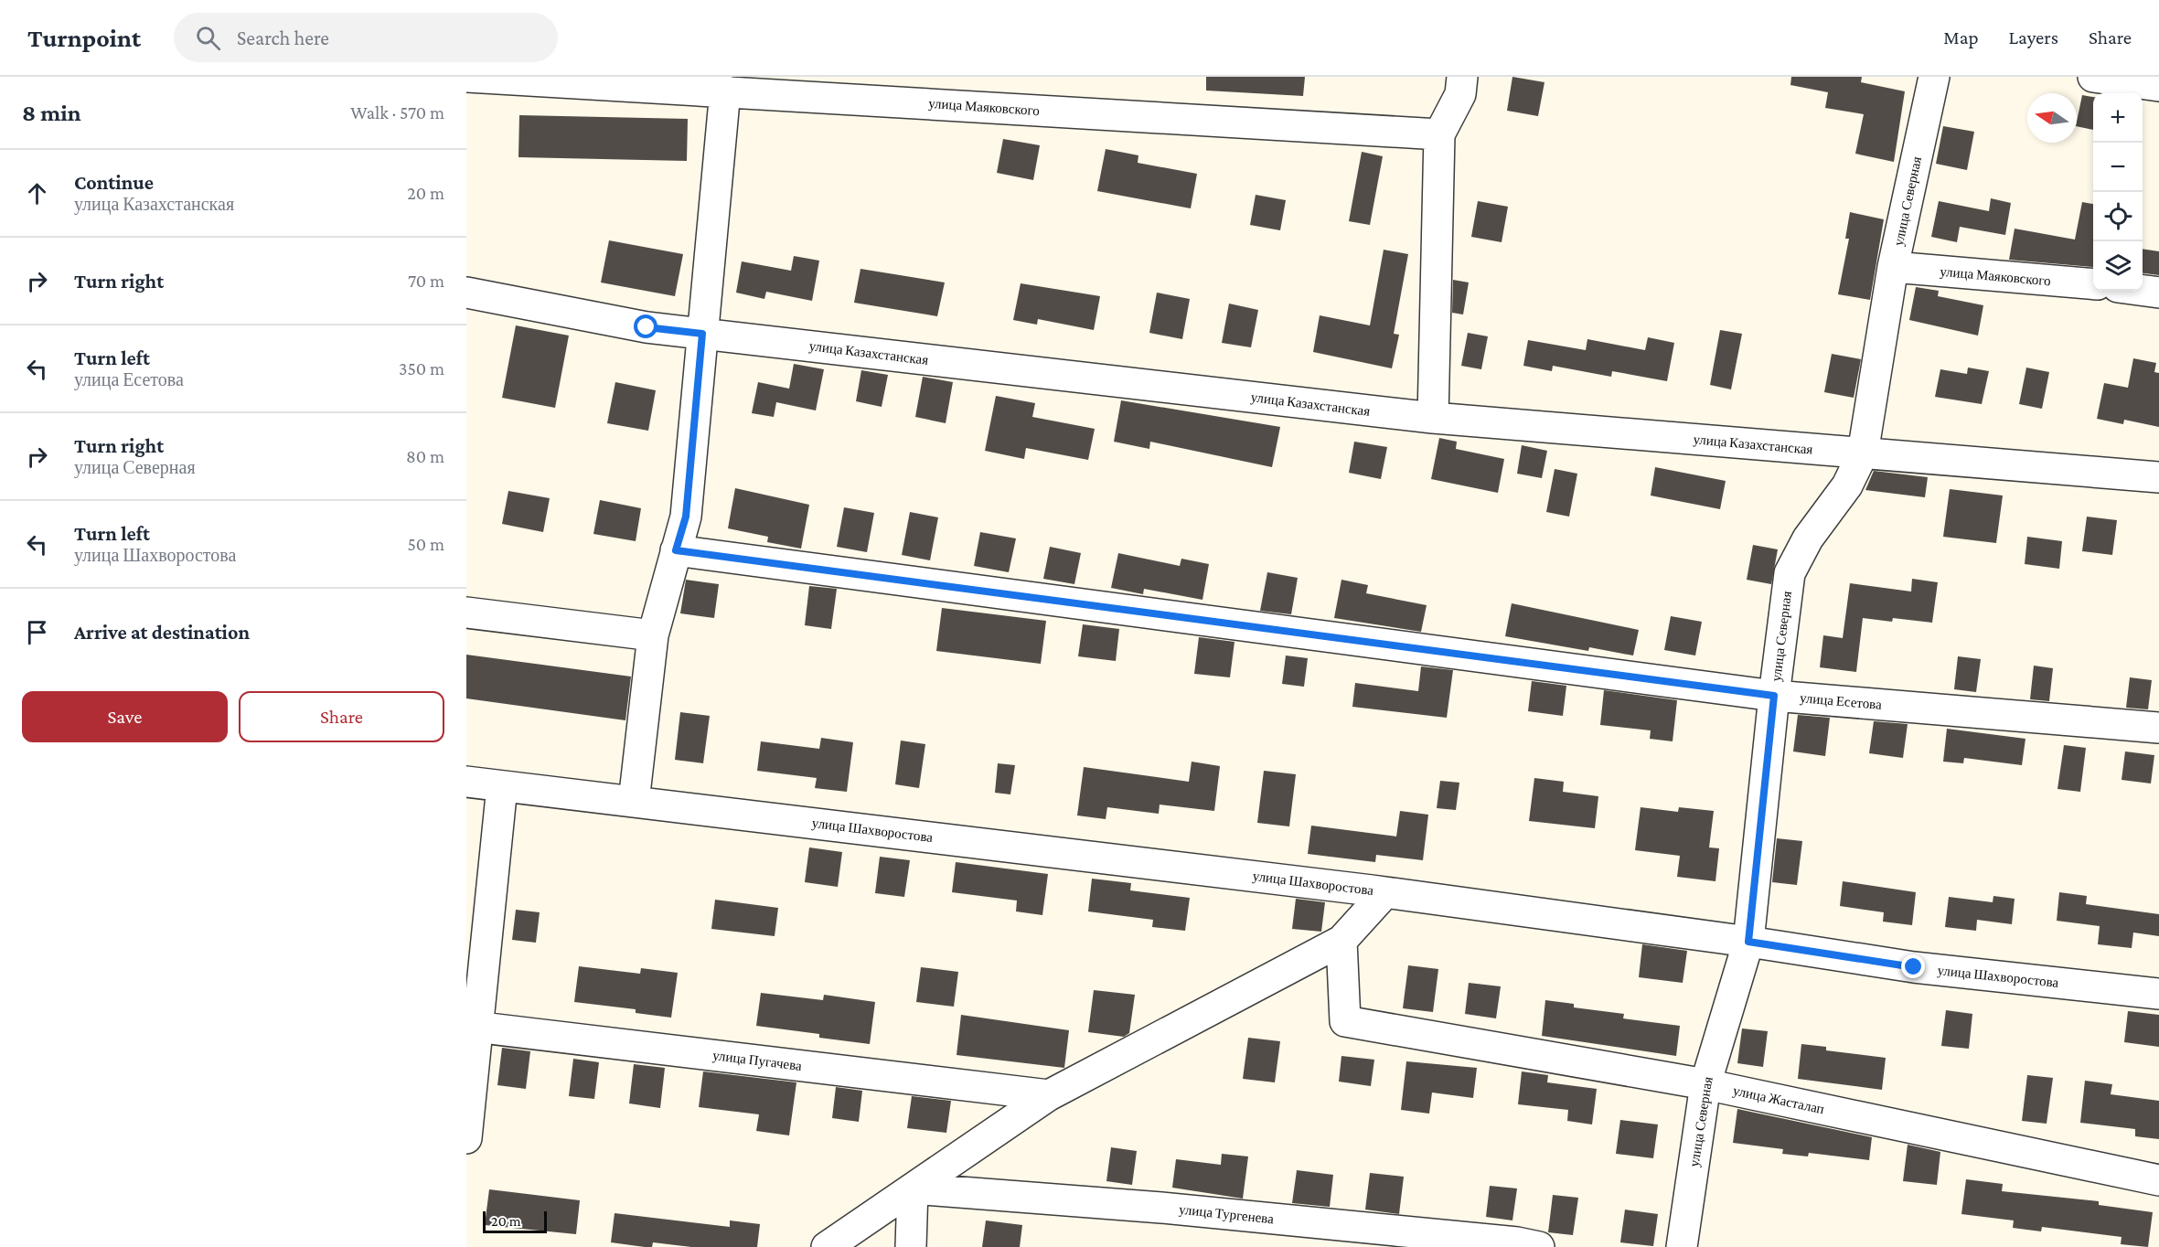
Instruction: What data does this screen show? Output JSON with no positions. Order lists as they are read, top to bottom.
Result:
{
  "streets": {
    "street": [
      "улица Маяковского",
      "улица Северная",
      "улица Казахстанская",
      "улица Есетова",
      "улица Шахворостова",
      "улица Пугачева",
      "улица Жасталап",
      "улица Тургенева"
    ]
  },
  "crossings": [
    ["улица Маяковского", "улица Северная"],
    ["улица Северная", "улица Казахстанская"],
    ["улица Северная", "улица Есетова"],
    ["улица Северная", "улица Шахворостова"],
    ["улица Северная", "улица Жасталап"]
  ],
  "scale_bar": "20 m",
  "north": "left",
  "page": {
    "header": "Turnpoint",
    "search": "Search here",
    "nav": ["Map", "Layers", "Share"],
    "heading": ["8 min", "Walk · 570 m"],
    "map_buttons": ["+", "−"],
    "list": [
      ["Continue", "улица Казахстанская", "20 m"],
      ["Turn right", "70 m"],
      ["Turn left", "улица Есетова", "350 m"],
      ["Turn right", "улица Северная", "80 m"],
      ["Turn left", "улица Шахворостова", "50 m"],
      "Arrive at destination"
    ],
    "buttons": ["Save", "Share"],
    "scale": "20 m"
  }
}
